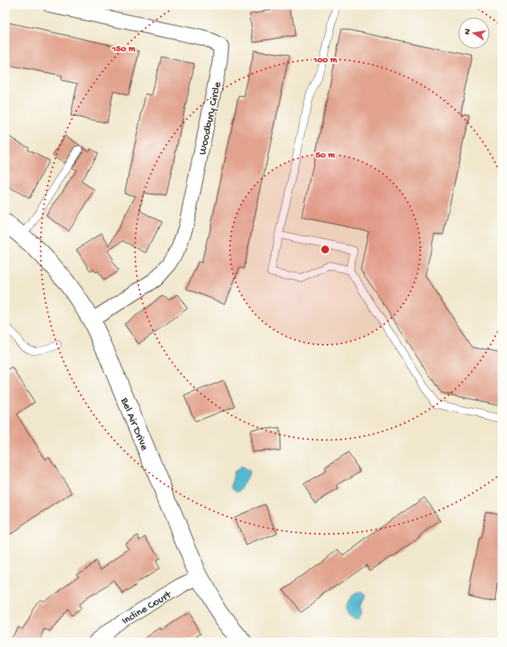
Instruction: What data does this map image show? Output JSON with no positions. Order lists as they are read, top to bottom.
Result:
{
  "streets": {
    "street": ["Woodbury Circle", "Bel Air Drive", "Incline Court"]
  },
  "crossings": [
    ["Woodbury Circle", "Bel Air Drive"],
    ["Bel Air Drive", "Incline Court"]
  ],
  "north": "left",
  "rings": ["150 m", "100 m", "50 m"]
}
